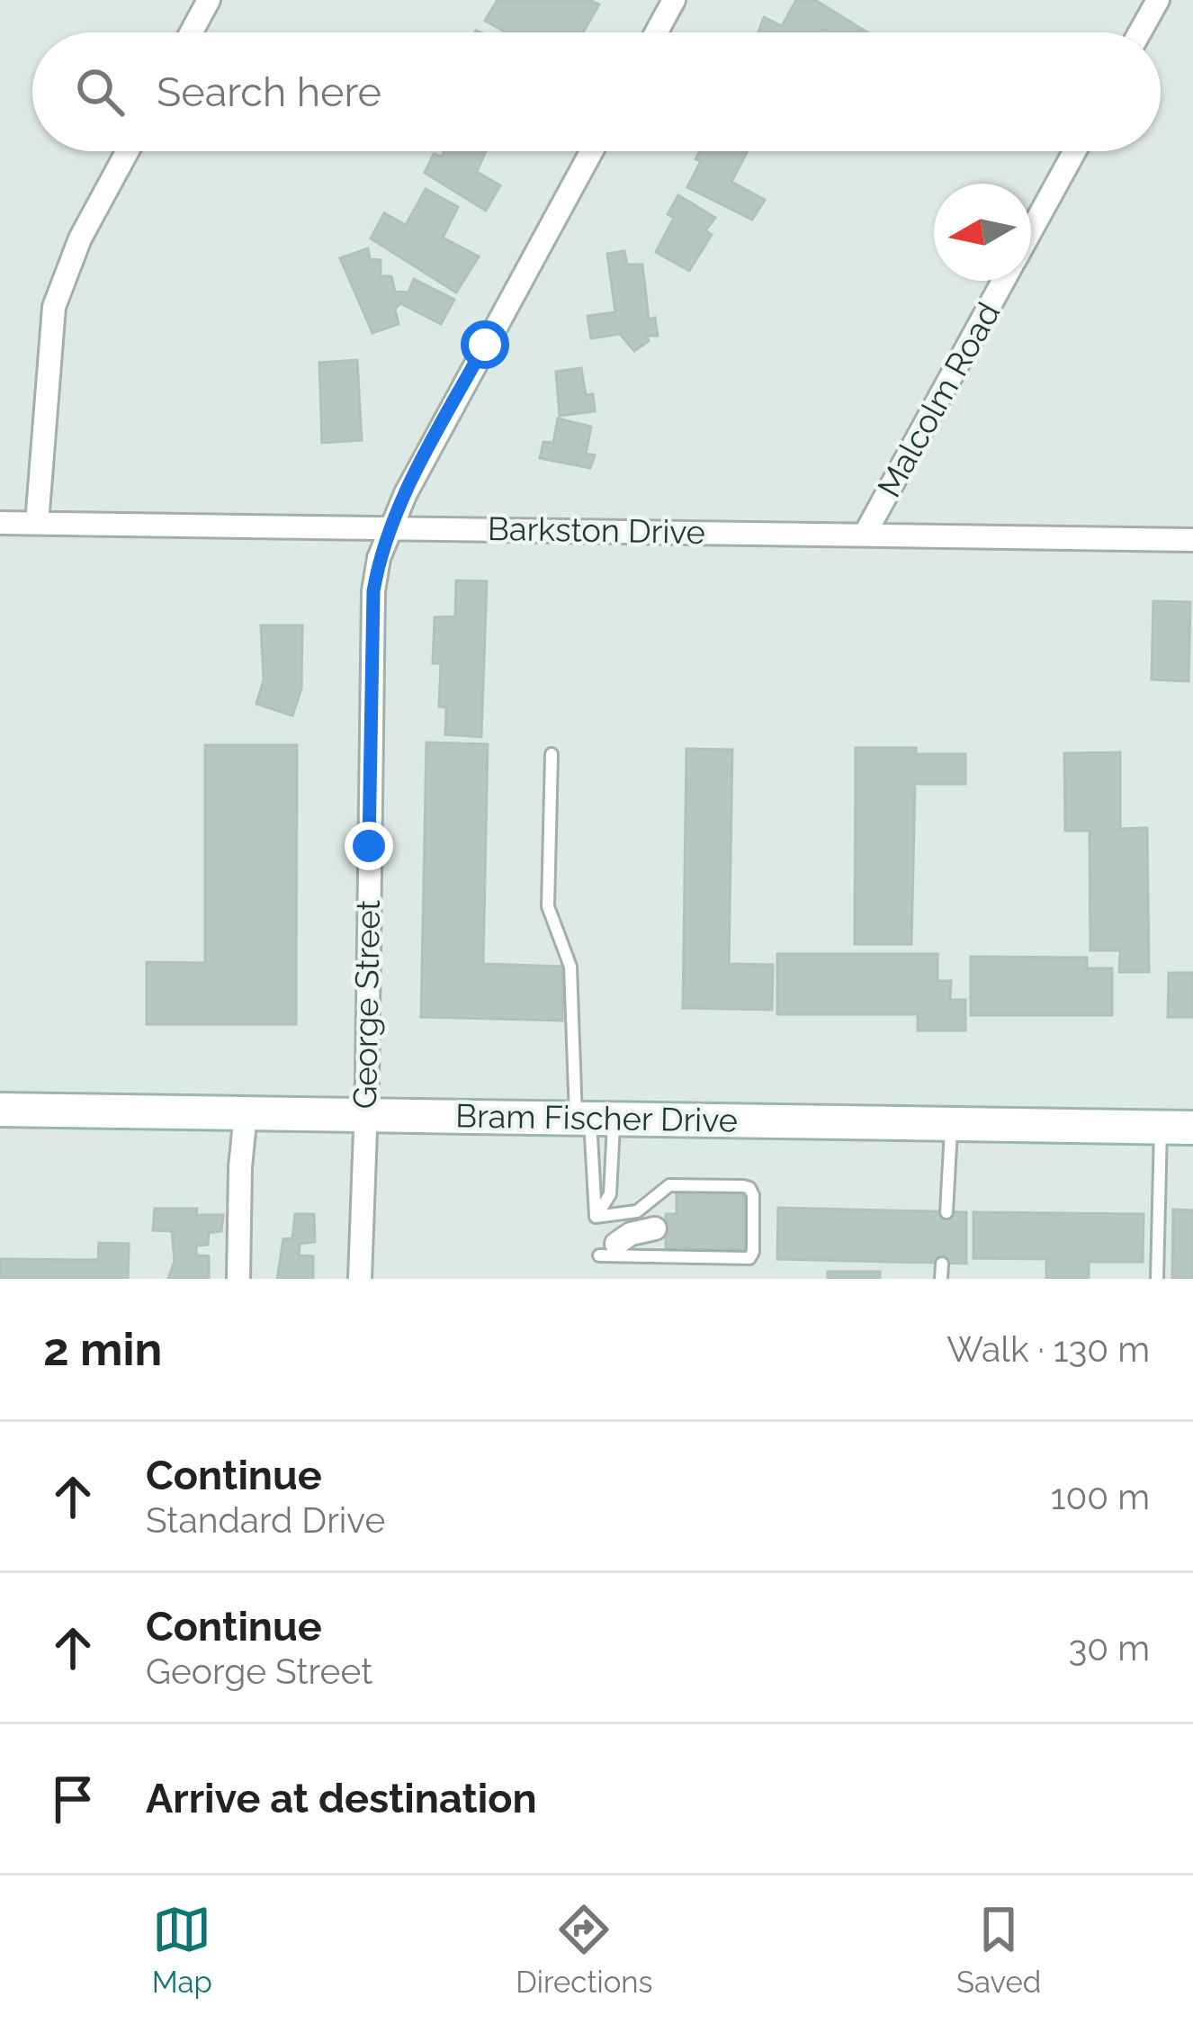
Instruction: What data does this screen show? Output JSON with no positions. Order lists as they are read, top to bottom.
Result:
{
  "streets": {
    "main road": ["Bram Fischer Drive"],
    "street": ["Malcolm Road", "Barkston Drive", "George Street"]
  },
  "crossings": [
    ["Malcolm Road", "Barkston Drive"],
    ["Barkston Drive", "George Street"],
    ["George Street", "Bram Fischer Drive"]
  ],
  "north": "left",
  "page": {
    "search": "Search here",
    "heading": ["2 min", "Walk · 130 m"],
    "list": [
      ["Continue", "Standard Drive", "100 m"],
      ["Continue", "George Street", "30 m"],
      "Arrive at destination"
    ],
    "nav": ["Map", "Directions", "Saved"]
  }
}
